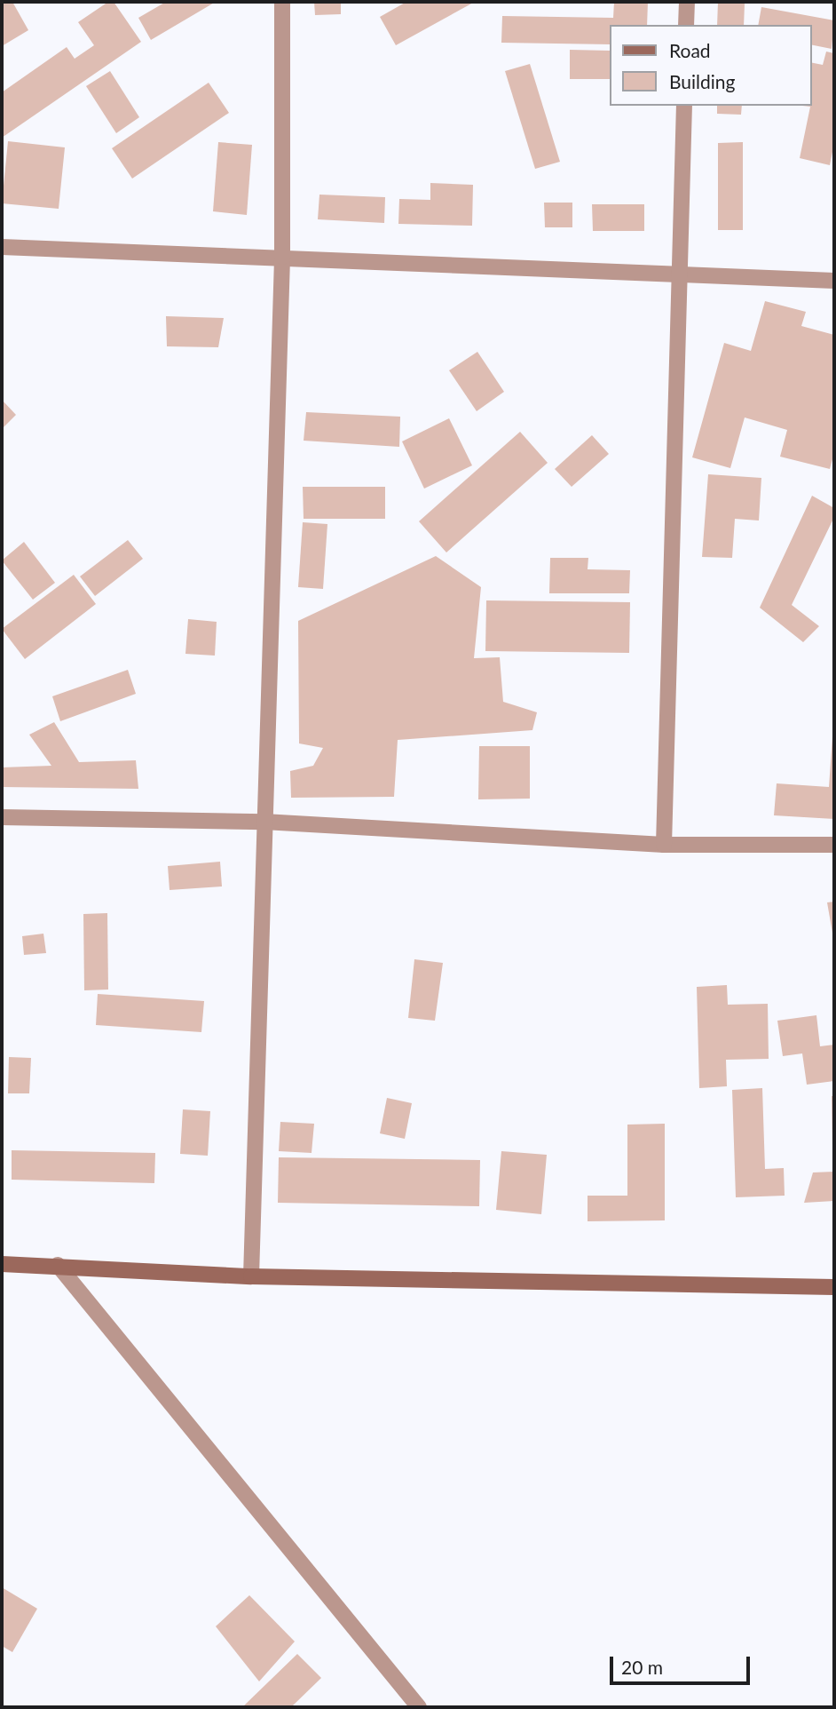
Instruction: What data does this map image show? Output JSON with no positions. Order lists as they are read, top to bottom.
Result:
{
  "legend": ["Road", "Building"],
  "scale_bar": "20 m"
}
